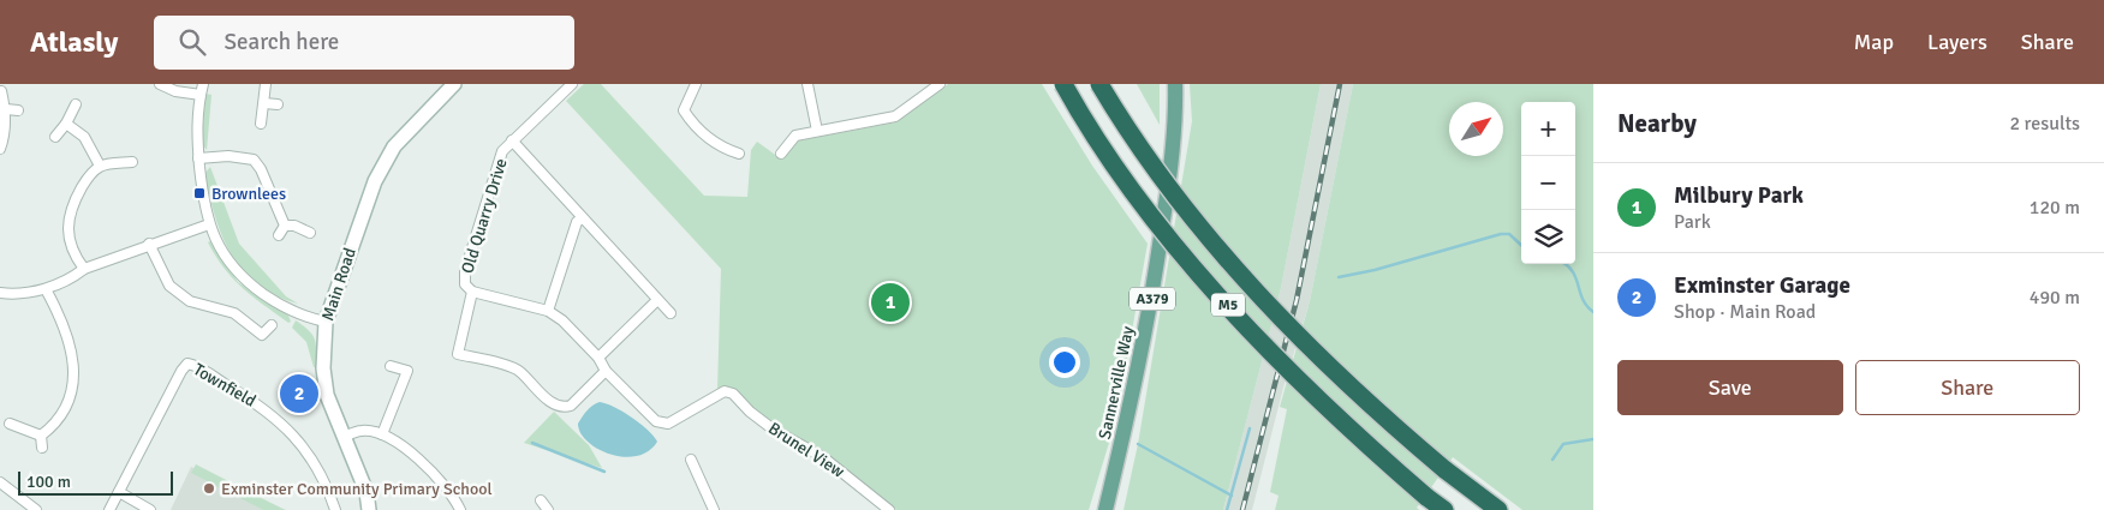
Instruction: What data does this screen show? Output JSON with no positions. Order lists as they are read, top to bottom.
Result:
{
  "streets": {
    "highway": ["M5"],
    "main road": ["A379", "Sannerville Way"],
    "street": [
      "Old Quarry Drive",
      "Main Road",
      "Townfield",
      "Brunel View"
    ]
  },
  "crossings": [
    ["Old Quarry Drive", "Brunel View"]
  ],
  "places": {
    "transit": ["Brownlees"],
    "other": ["Exminster Community Primary School"]
  },
  "scale_bar": "100 m",
  "north": "top right",
  "page": {
    "header": "Atlasly",
    "search": "Search here",
    "nav": ["Map", "Layers", "Share"],
    "heading": ["Nearby", "2 results"],
    "map_buttons": ["+", "−"],
    "list": [
      {
        "mark": "1",
        "name": "Milbury Park",
        "note": "Park",
        "value": "120 m"
      },
      {
        "mark": "2",
        "name": "Exminster Garage",
        "note": "Shop · Main Road",
        "value": "490 m"
      }
    ],
    "pins": ["1", "2"],
    "buttons": ["Save", "Share"],
    "scale": "100 m"
  }
}
